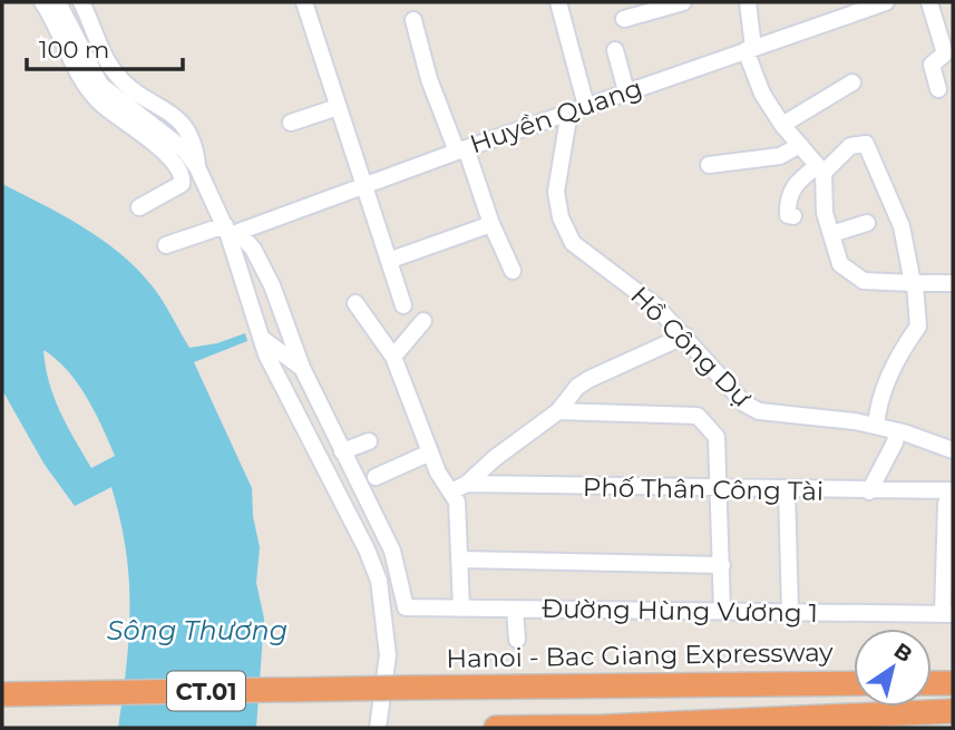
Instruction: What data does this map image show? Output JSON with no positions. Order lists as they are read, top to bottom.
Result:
{
  "streets": {
    "highway": ["Hanoi - Bac Giang Expressway", "CT.01"],
    "street": [
      "Huyền Quang",
      "Hồ Công Dự",
      "Phố Thân Công Tài",
      "Đường Hùng Vương 1"
    ]
  },
  "crossings": [
    ["Huyền Quang", "Hồ Công Dự"]
  ],
  "water": ["Sông Thương"],
  "scale_bar": "100 m",
  "north": "top right"
}
